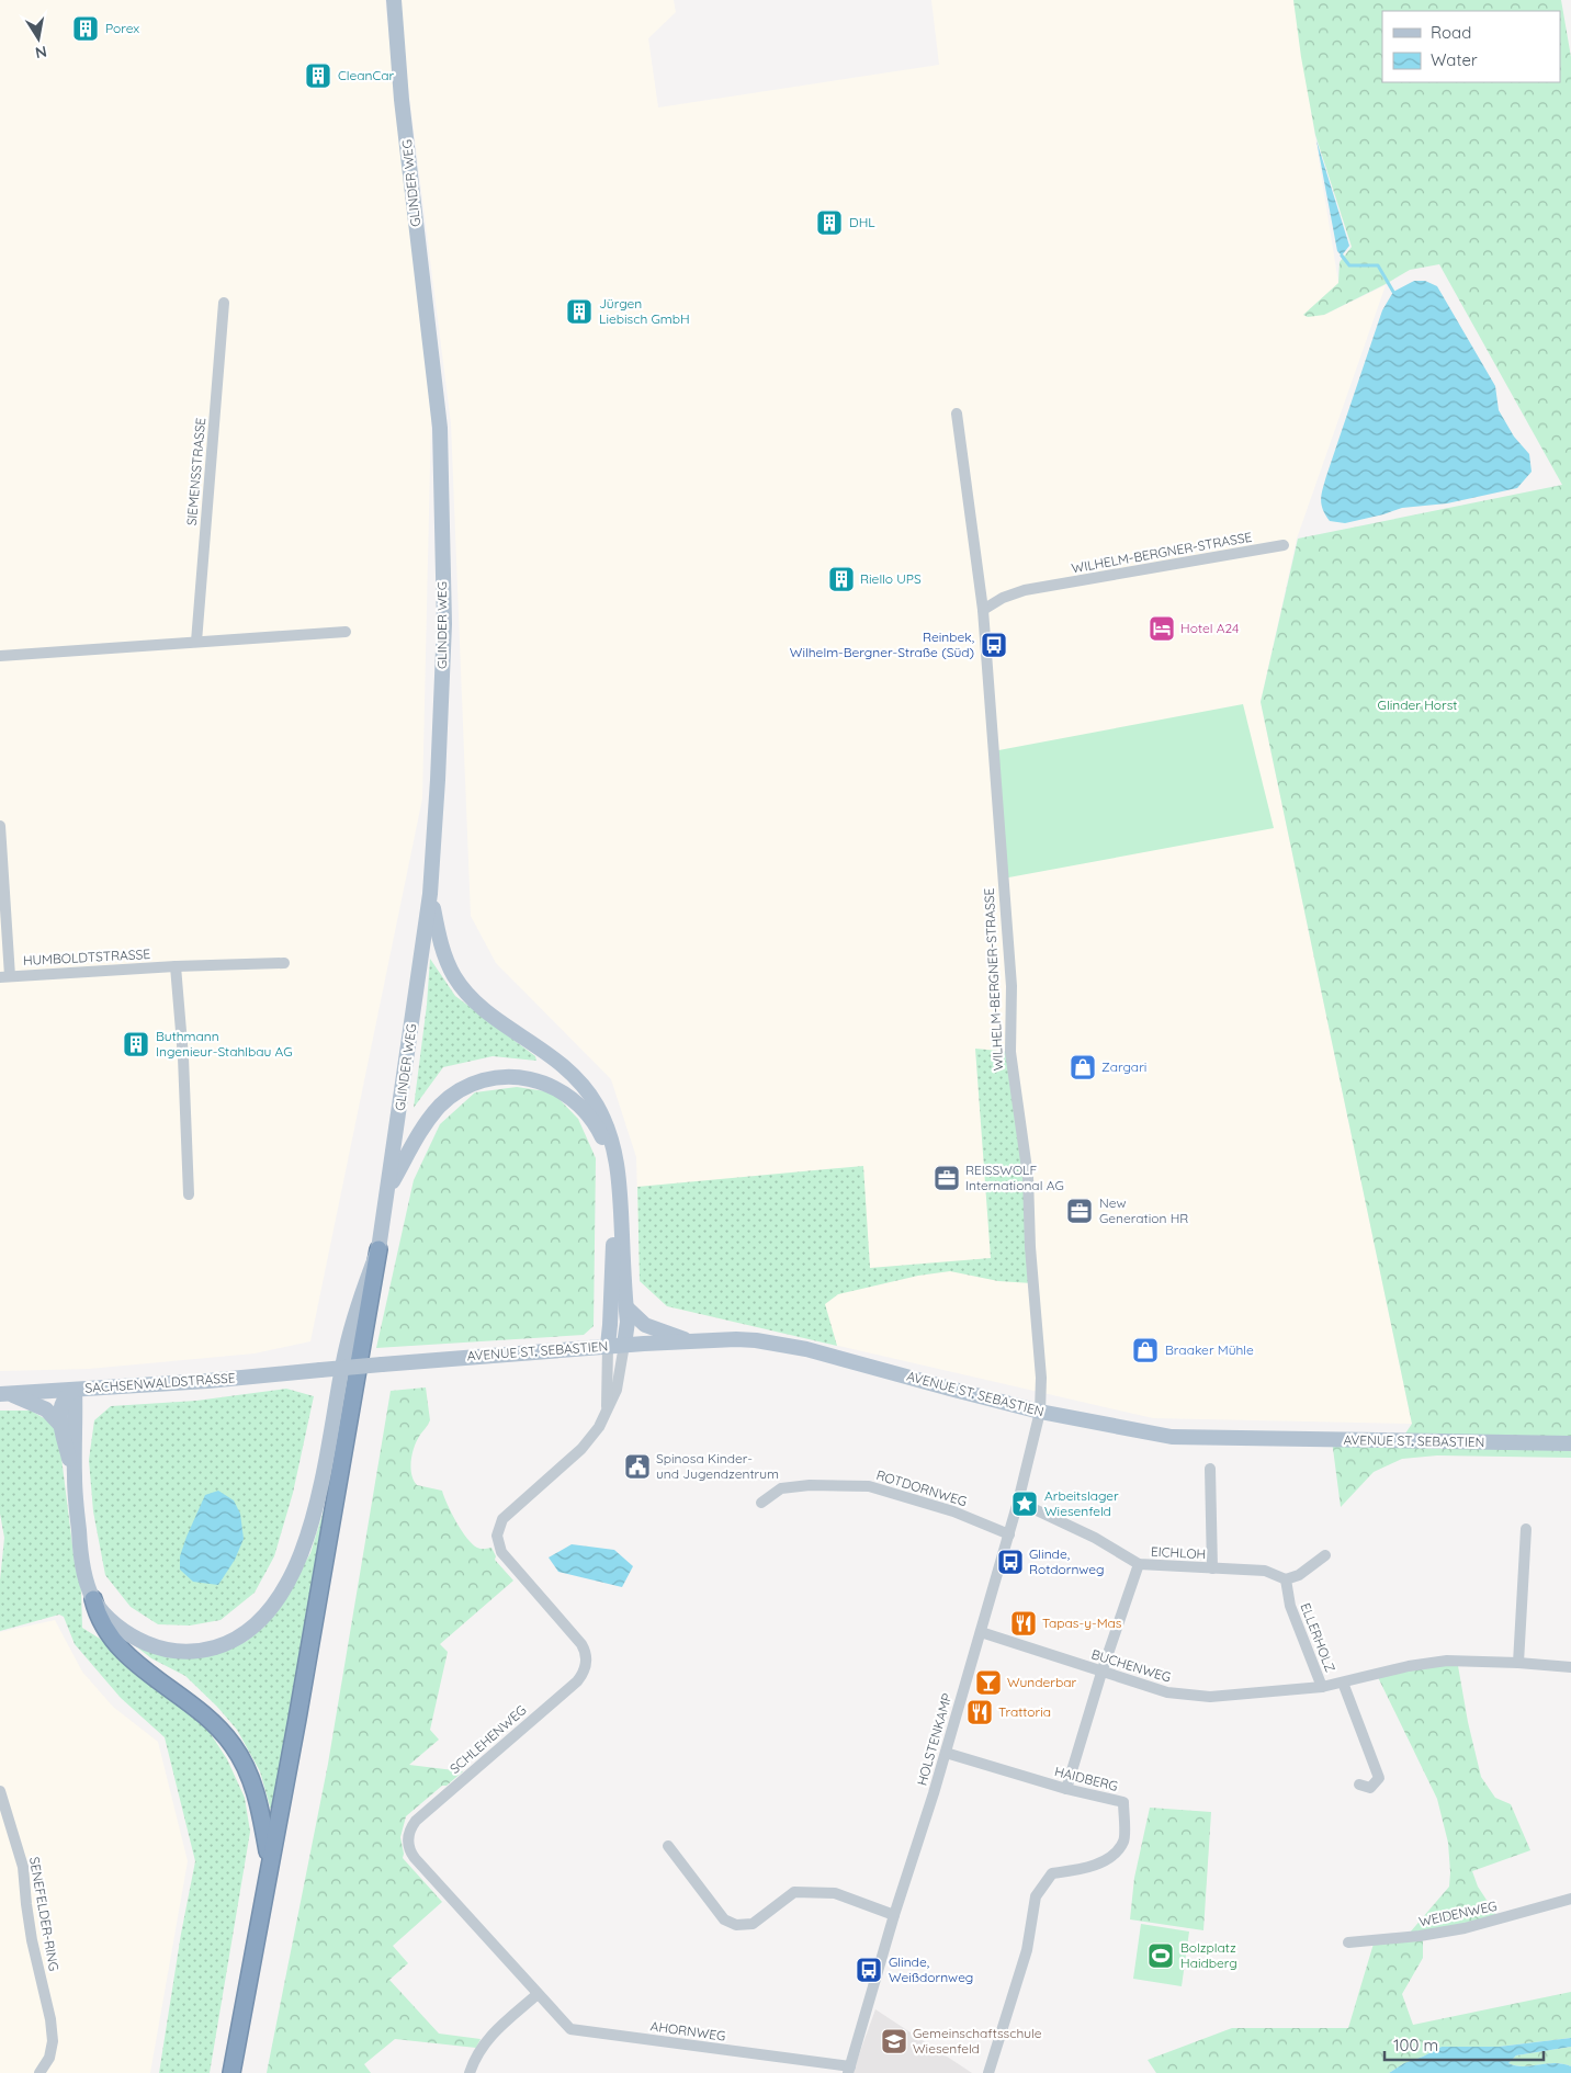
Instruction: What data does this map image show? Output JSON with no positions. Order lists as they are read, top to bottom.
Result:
{
  "streets": {
    "main road": ["GLINDER WEG", "AVENUE ST. SEBASTIEN", "SACHSENWALDSTRASSE"],
    "street": [
      "SIEMENSSTRASSE",
      "WILHELM-BERGNER-STRASSE",
      "HUMBOLDTSTRASSE",
      "ROTDORNWEG",
      "EICHLOH",
      "ELLERHOLZ",
      "BUCHENWEG",
      "SCHLEHENWEG",
      "HOLSTENKAMP",
      "HAIDBERG",
      "SENEFELDER-RING",
      "WEIDENWEG",
      "AHORNWEG"
    ]
  },
  "crossings": [
    ["WILHELM-BERGNER-STRASSE", "AVENUE ST. SEBASTIEN"],
    ["WILHELM-BERGNER-STRASSE", "HOLSTENKAMP"],
    ["AVENUE ST. SEBASTIEN", "SACHSENWALDSTRASSE"],
    ["AVENUE ST. SEBASTIEN", "SCHLEHENWEG"],
    ["AVENUE ST. SEBASTIEN", "HOLSTENKAMP"],
    ["ROTDORNWEG", "HOLSTENKAMP"],
    ["EICHLOH", "ELLERHOLZ"],
    ["EICHLOH", "HOLSTENKAMP"],
    ["ELLERHOLZ", "BUCHENWEG"],
    ["BUCHENWEG", "HOLSTENKAMP"],
    ["SCHLEHENWEG", "AHORNWEG"],
    ["HOLSTENKAMP", "HAIDBERG"],
    ["HOLSTENKAMP", "AHORNWEG"]
  ],
  "parks": ["Glinder Horst"],
  "places": {
    "building": [
      "Porex",
      "CleanCar",
      "DHL",
      "Jürgen Liebisch GmbH",
      "Riello UPS",
      "Buthmann Ingenieur-Stahlbau AG"
    ],
    "hotel": ["Hotel A24"],
    "bus stop": ["Reinbek, Wilhelm-Bergner-Straße (Süd)", "Glinde, Rotdornweg", "Glinde, Weißdornweg"],
    "shop": ["Zargari", "Braaker Mühle"],
    "office": ["REISSWOLF International AG", "New Generation HR"],
    "public building": ["Spinosa Kinder- und Jugendzentrum"],
    "place": ["Arbeitslager Wiesenfeld"],
    "restaurant": ["Tapas-y-Mas", "Trattoria"],
    "bar": ["Wunderbar"],
    "sports": ["Bolzplatz Haidberg"],
    "school or university": ["Gemeinschaftsschule Wiesenfeld"]
  },
  "legend": ["Road", "Water"],
  "scale_bar": "100 m",
  "north": "bottom"
}
